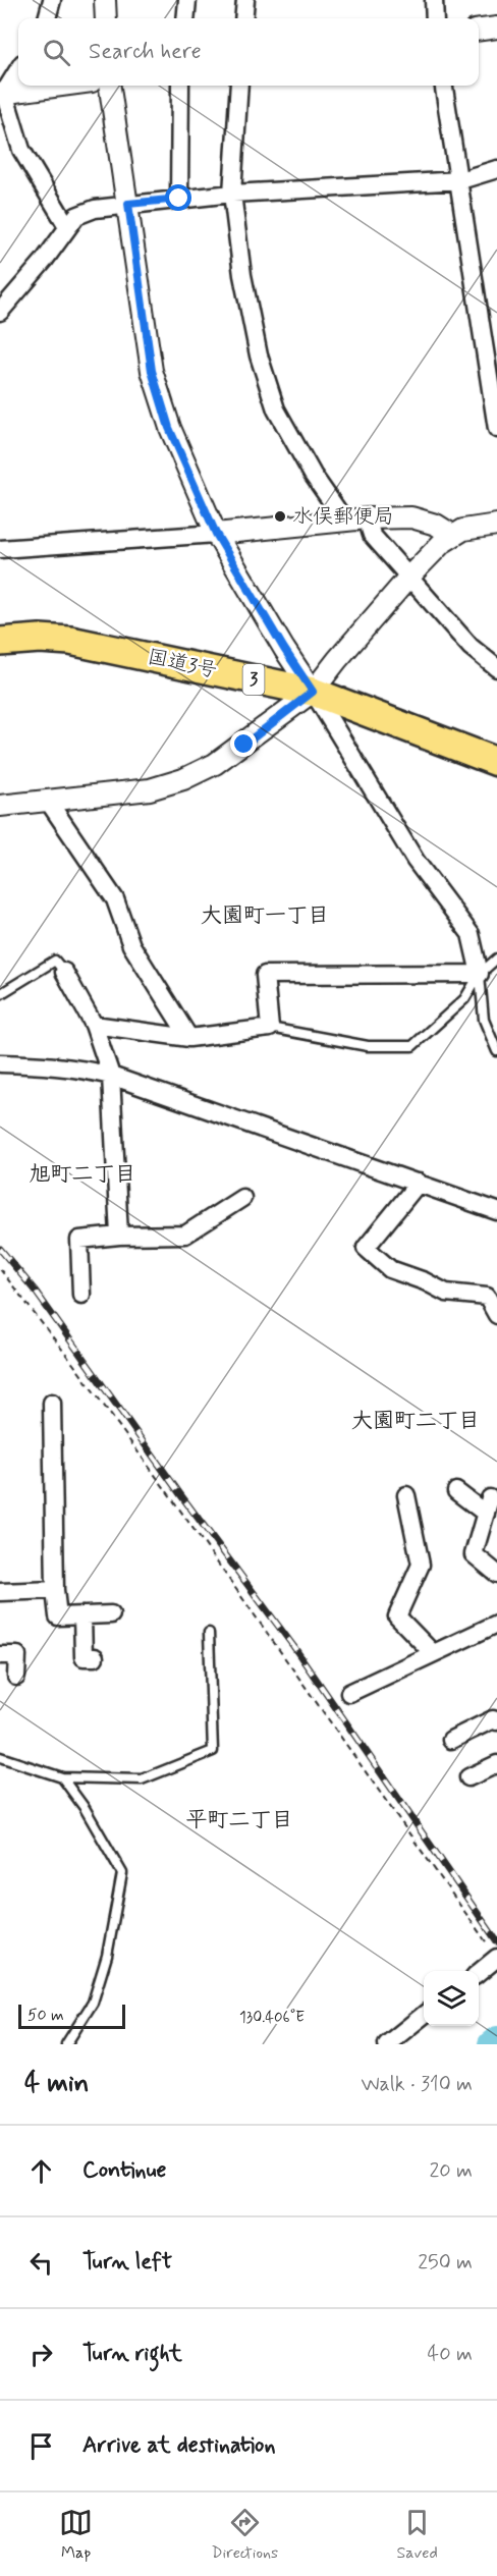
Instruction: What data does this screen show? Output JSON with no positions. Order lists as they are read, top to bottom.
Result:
{
  "streets": {
    "highway": ["国道3号", "3"]
  },
  "districts": [
    "大園町一丁目",
    "旭町二丁目",
    "大園町二丁目",
    "平町二丁目"
  ],
  "places": ["水俣郵便局"],
  "scale_bar": "50 m",
  "page": {
    "search": "Search here",
    "scale": "50 m",
    "heading": ["4 min", "Walk · 310 m"],
    "list": [
      ["Continue", "20 m"],
      ["Turn left", "250 m"],
      ["Turn right", "40 m"],
      "Arrive at destination"
    ],
    "nav": ["Map", "Directions", "Saved"]
  },
  "coordinates": ["130.406°E"]
}
